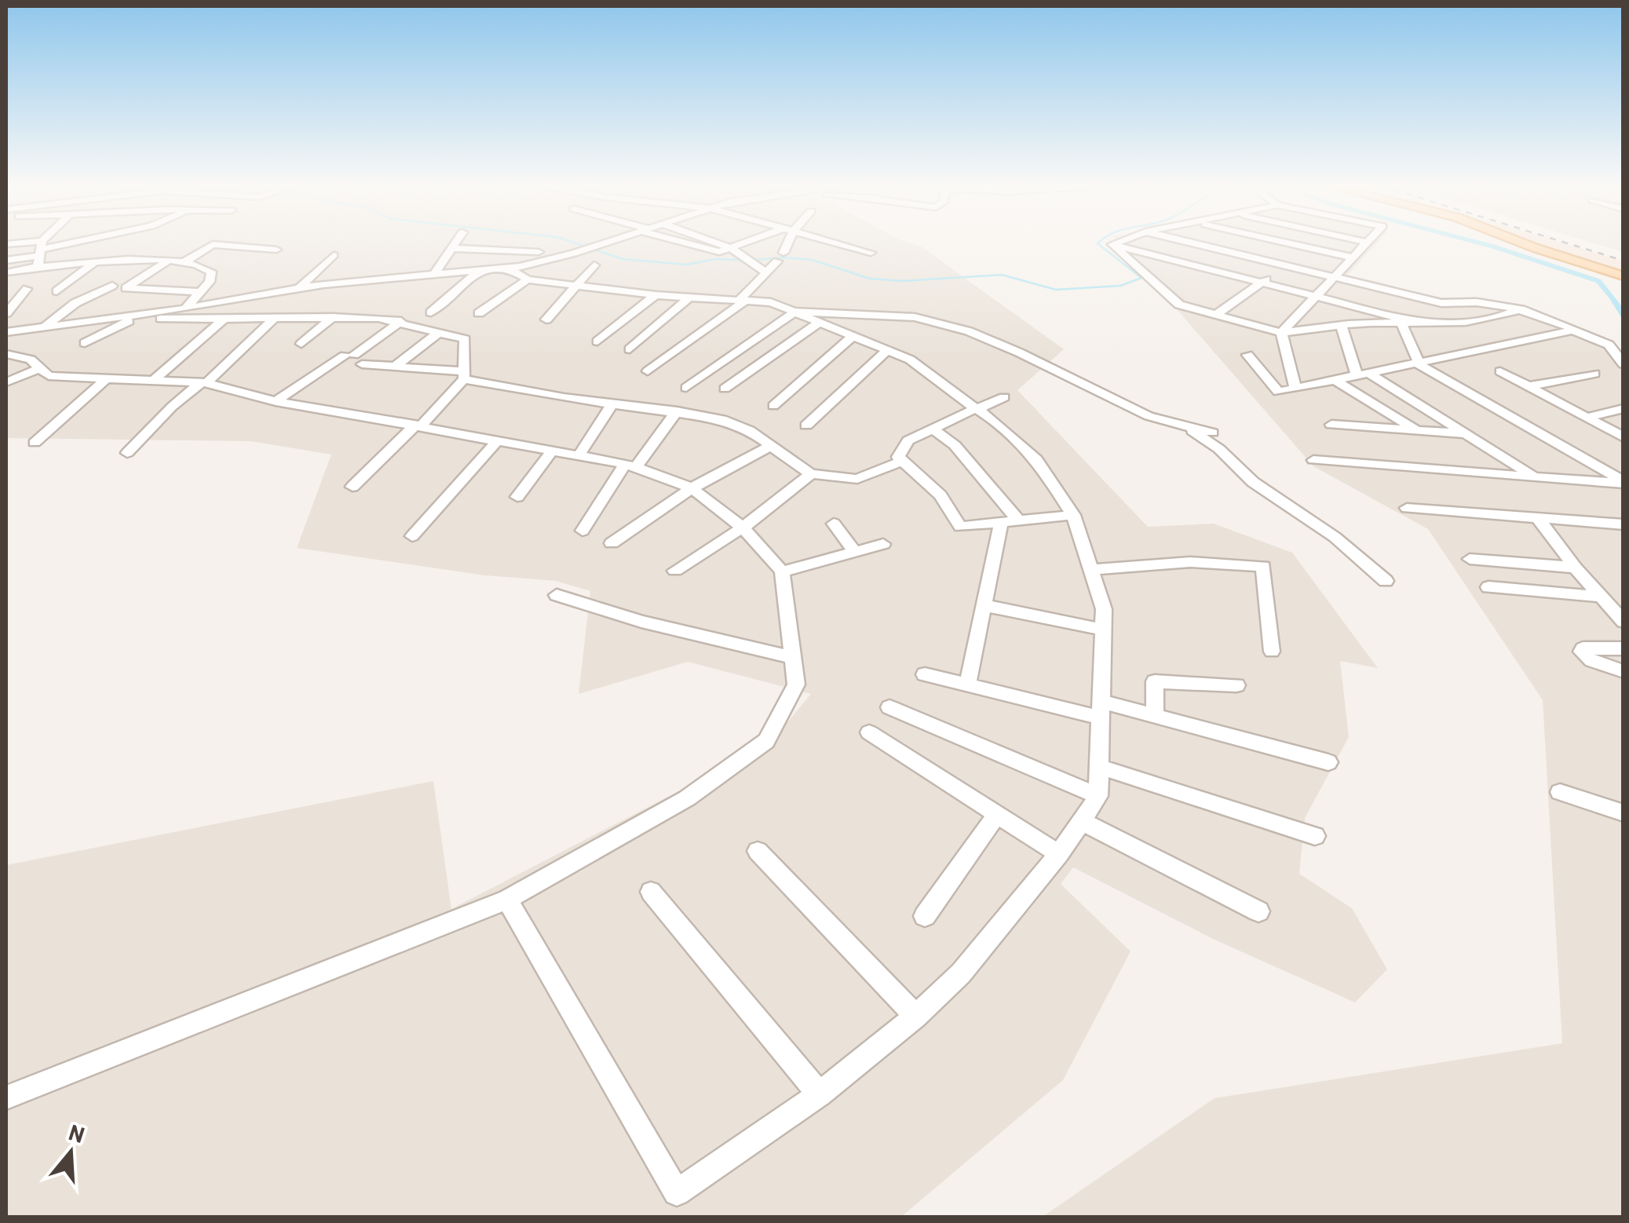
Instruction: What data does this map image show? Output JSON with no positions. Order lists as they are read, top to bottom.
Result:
{
  "north": "top"
}
